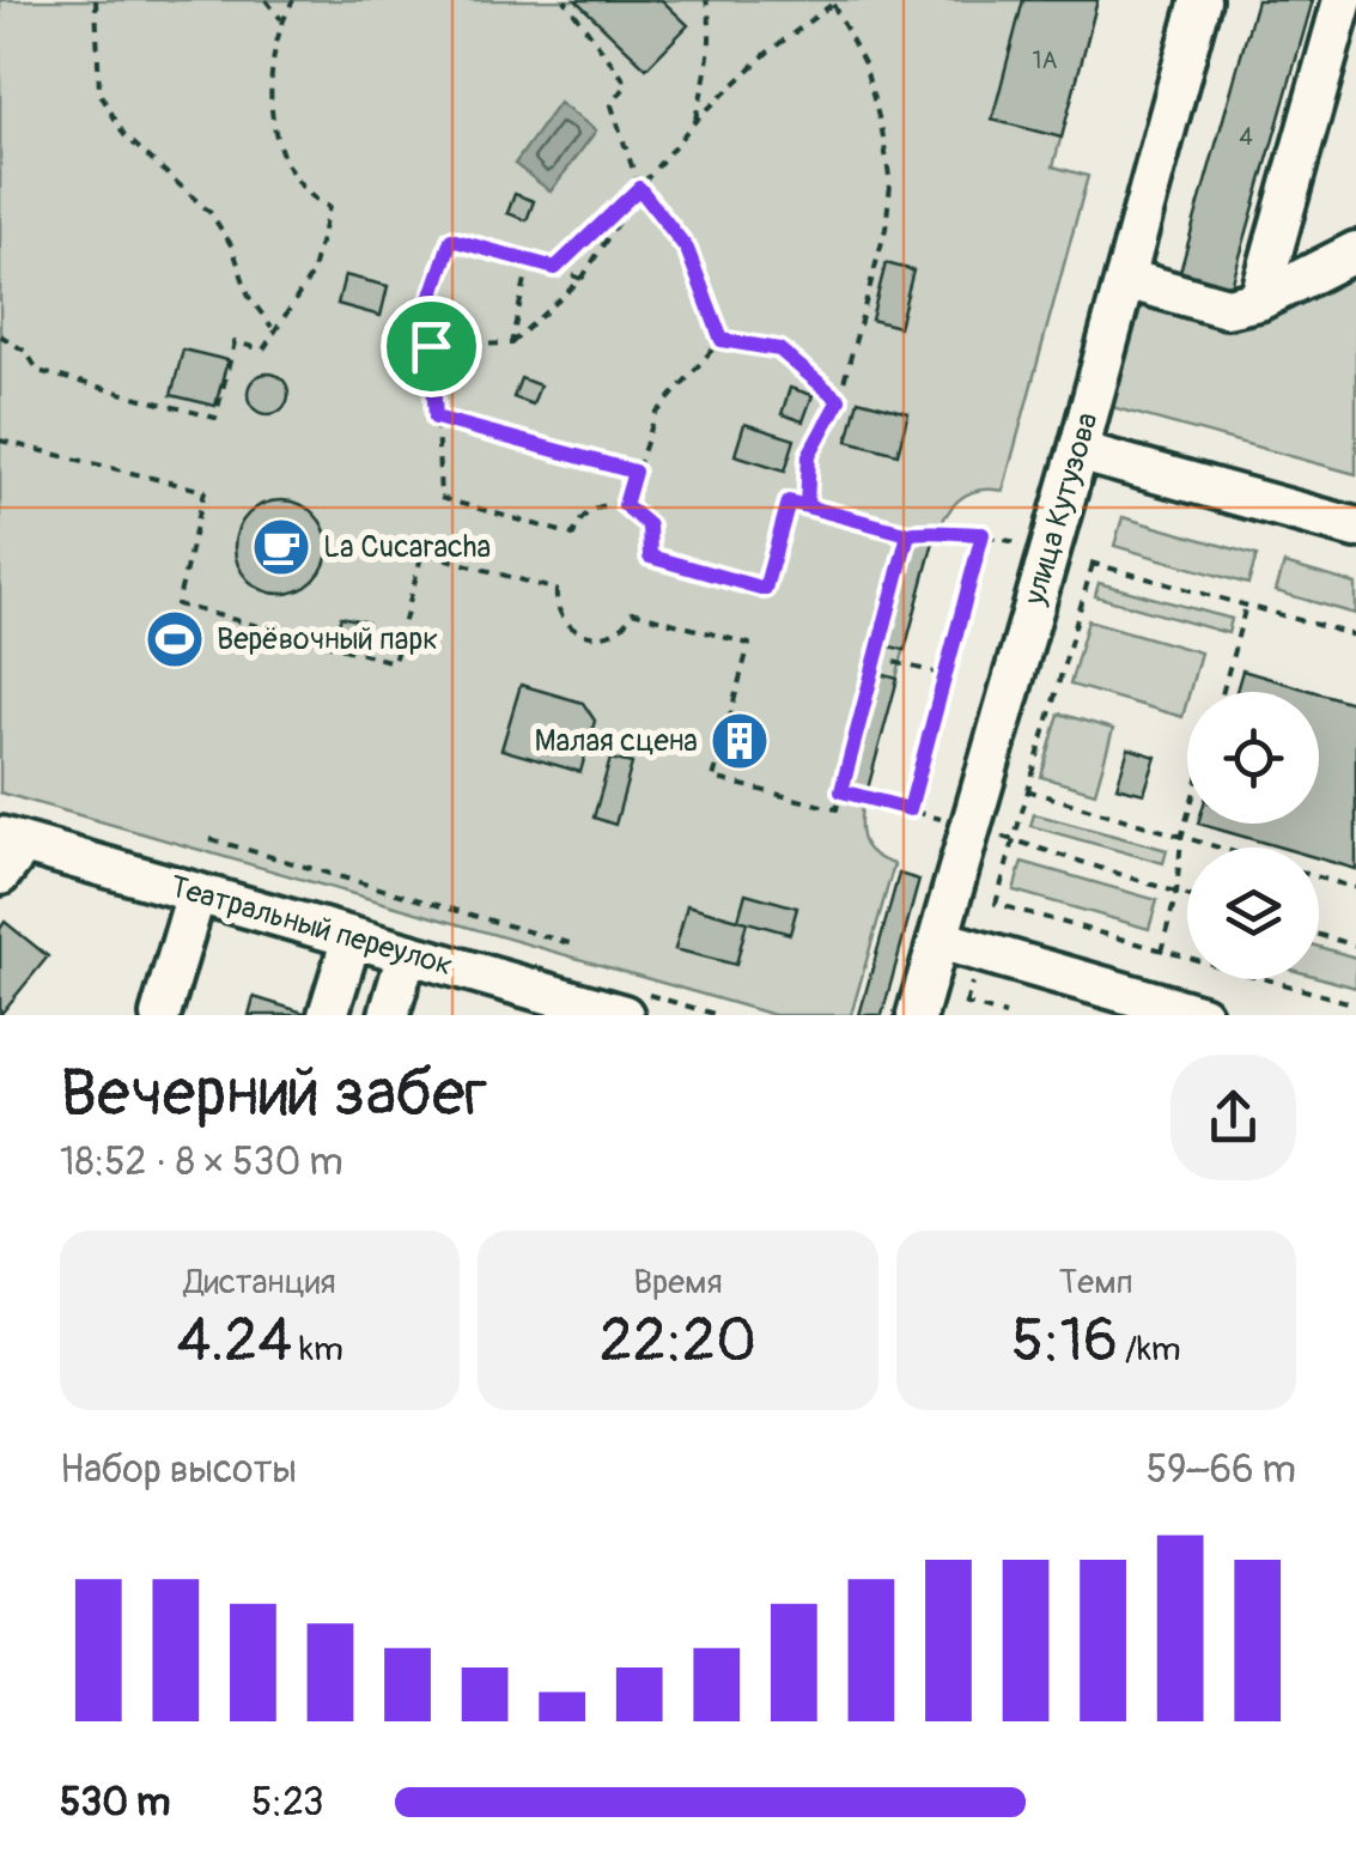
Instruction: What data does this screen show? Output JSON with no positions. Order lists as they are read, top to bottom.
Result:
{
  "streets": {
    "street": ["улица Кутузова", "Театральный переулок"]
  },
  "places": {
    "cafe": ["La Cucaracha"],
    "sports": ["Верёвочный парк"],
    "building": ["Малая сцена"]
  },
  "house_numbers": ["1А", "4"],
  "page": {
    "heading": ["Вечерний забег", "18:52 · 8 × 530 m"],
    "stats": [
      ["Дистанция", "4.24 km"],
      ["Время", "22:20"],
      ["Темп", "5:16 /km"]
    ],
    "chart": ["Набор высоты", "59–66 m"],
    "list": [
      {
        "name": "530 m",
        "note": "5:23"
      }
    ]
  }
}
